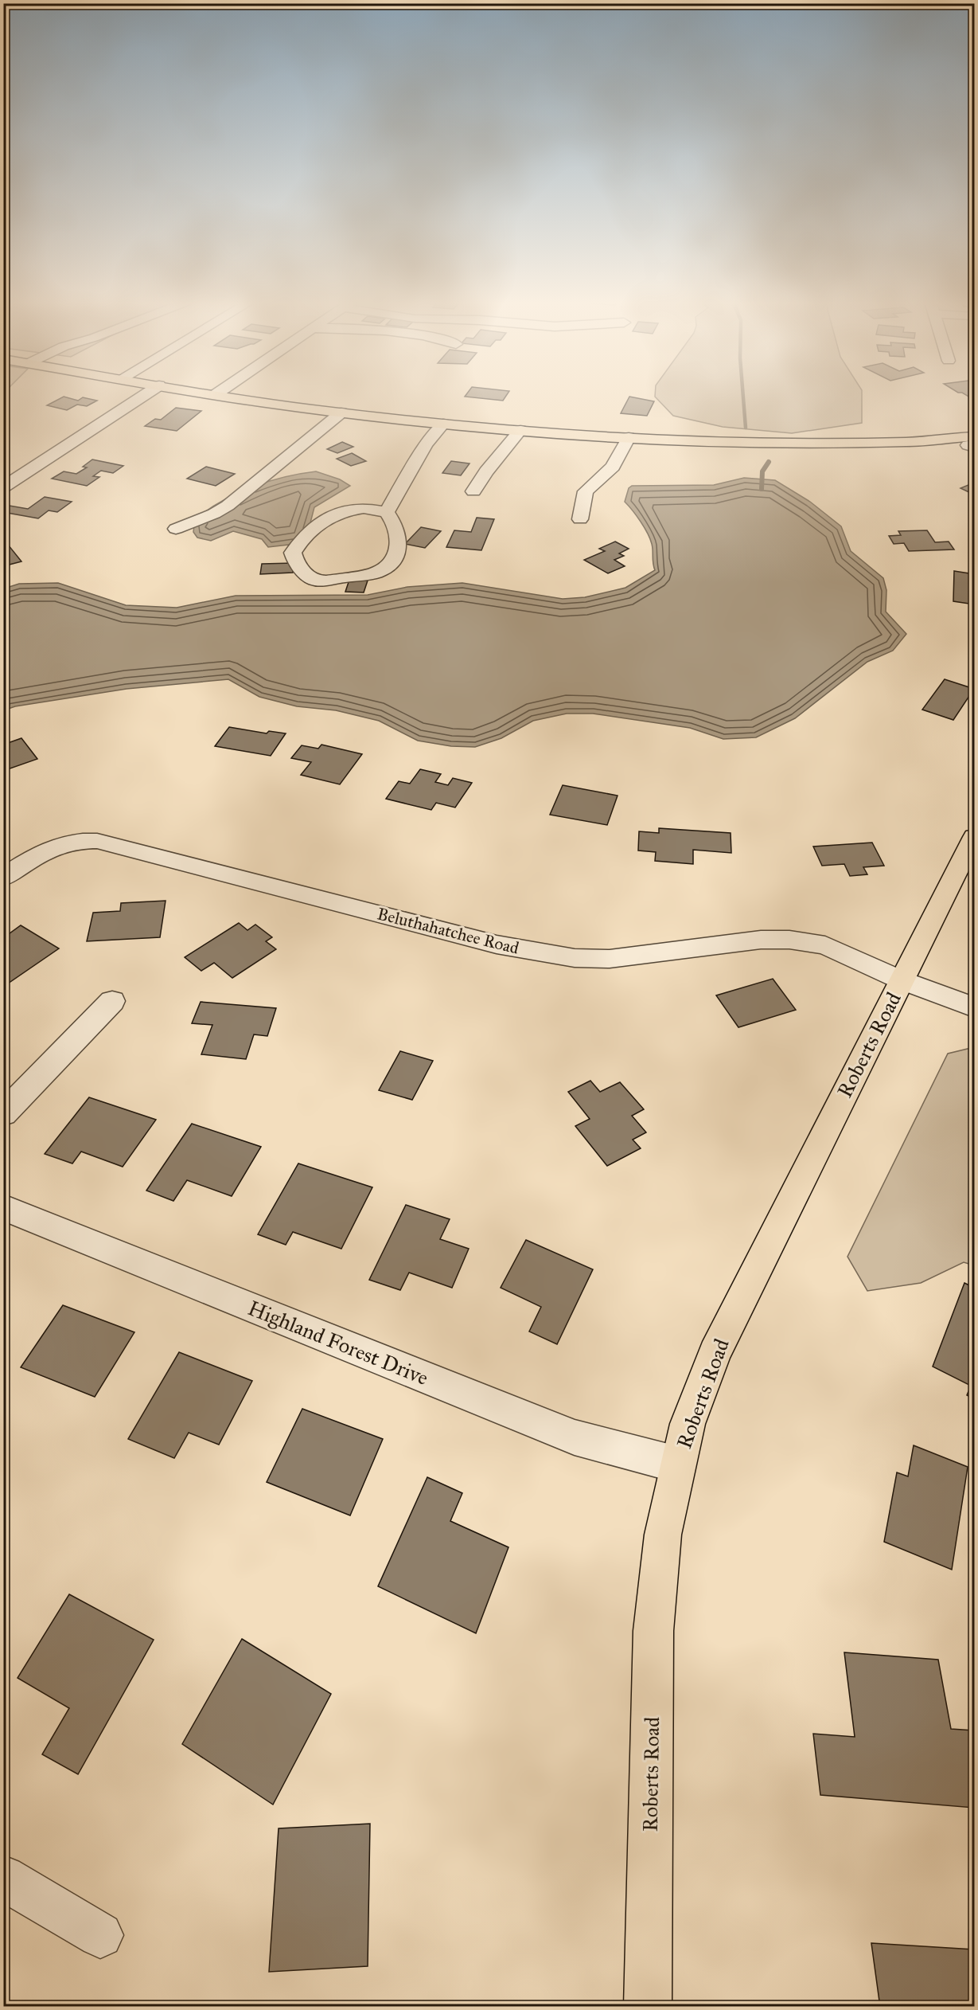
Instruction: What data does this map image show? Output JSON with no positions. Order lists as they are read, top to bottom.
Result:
{
  "streets": {
    "main road": ["Roberts Road"],
    "street": ["Beluthahatchee Road", "Highland Forest Drive"]
  },
  "crossings": [
    ["Beluthahatchee Road", "Roberts Road"],
    ["Roberts Road", "Highland Forest Drive"]
  ]
}
